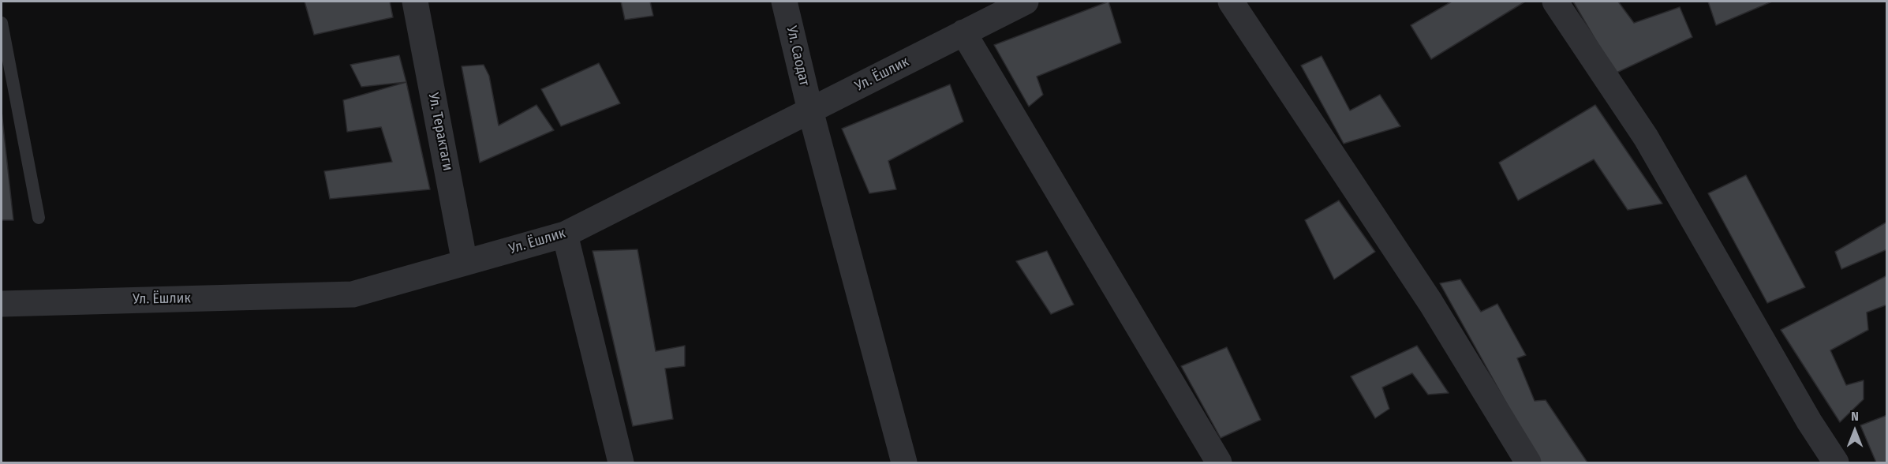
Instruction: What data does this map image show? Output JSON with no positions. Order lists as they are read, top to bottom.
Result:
{
  "streets": {
    "street": ["Ул. Саодат", "Ул. Ёшлик", "Ул. Терактаги"]
  },
  "crossings": [
    ["Ул. Саодат", "Ул. Ёшлик"],
    ["Ул. Ёшлик", "Ул. Терактаги"]
  ],
  "north": "top"
}
